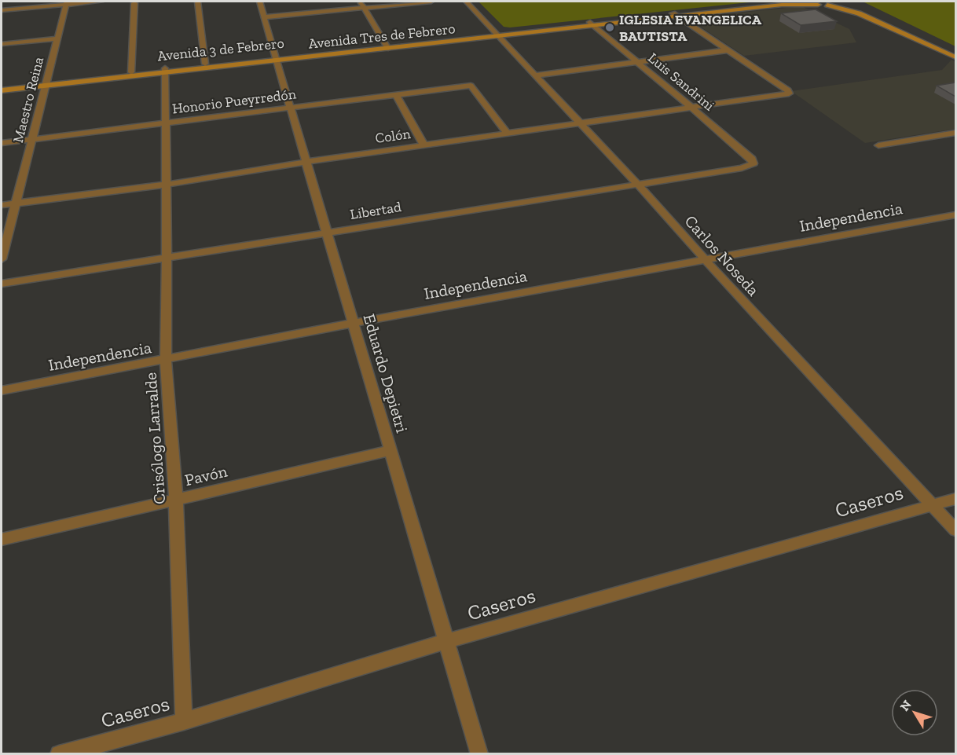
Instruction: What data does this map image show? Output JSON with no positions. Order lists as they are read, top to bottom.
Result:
{
  "streets": {
    "main road": ["Avenida Tres de Febrero", "Avenida 3 de Febrero"],
    "street": [
      "Luis Sandrini",
      "Maestro Reina",
      "Honorio Pueyrredón",
      "Colón",
      "Libertad",
      "Independencia",
      "Carlos Noseda",
      "Eduardo Depietri",
      "Crisólogo Larralde",
      "Pavón",
      "Caseros"
    ]
  },
  "crossings": [
    ["Avenida Tres de Febrero", "Avenida 3 de Febrero"],
    ["Avenida Tres de Febrero", "Maestro Reina"],
    ["Avenida Tres de Febrero", "Carlos Noseda"],
    ["Avenida Tres de Febrero", "Eduardo Depietri"],
    ["Avenida Tres de Febrero", "Crisólogo Larralde"],
    ["Avenida 3 de Febrero", "Maestro Reina"],
    ["Avenida 3 de Febrero", "Eduardo Depietri"],
    ["Avenida 3 de Febrero", "Crisólogo Larralde"],
    ["Luis Sandrini", "Colón"],
    ["Luis Sandrini", "Libertad"],
    ["Maestro Reina", "Honorio Pueyrredón"],
    ["Maestro Reina", "Colón"],
    ["Honorio Pueyrredón", "Colón"],
    ["Honorio Pueyrredón", "Eduardo Depietri"],
    ["Honorio Pueyrredón", "Crisólogo Larralde"],
    ["Colón", "Carlos Noseda"],
    ["Colón", "Eduardo Depietri"],
    ["Colón", "Crisólogo Larralde"],
    ["Libertad", "Carlos Noseda"],
    ["Libertad", "Eduardo Depietri"],
    ["Libertad", "Crisólogo Larralde"],
    ["Independencia", "Carlos Noseda"],
    ["Independencia", "Eduardo Depietri"],
    ["Independencia", "Crisólogo Larralde"],
    ["Carlos Noseda", "Caseros"],
    ["Eduardo Depietri", "Pavón"],
    ["Eduardo Depietri", "Caseros"],
    ["Crisólogo Larralde", "Pavón"],
    ["Crisólogo Larralde", "Caseros"]
  ],
  "places": ["IGLESIA EVANGELICA BAUTISTA"],
  "north": "top left"
}
